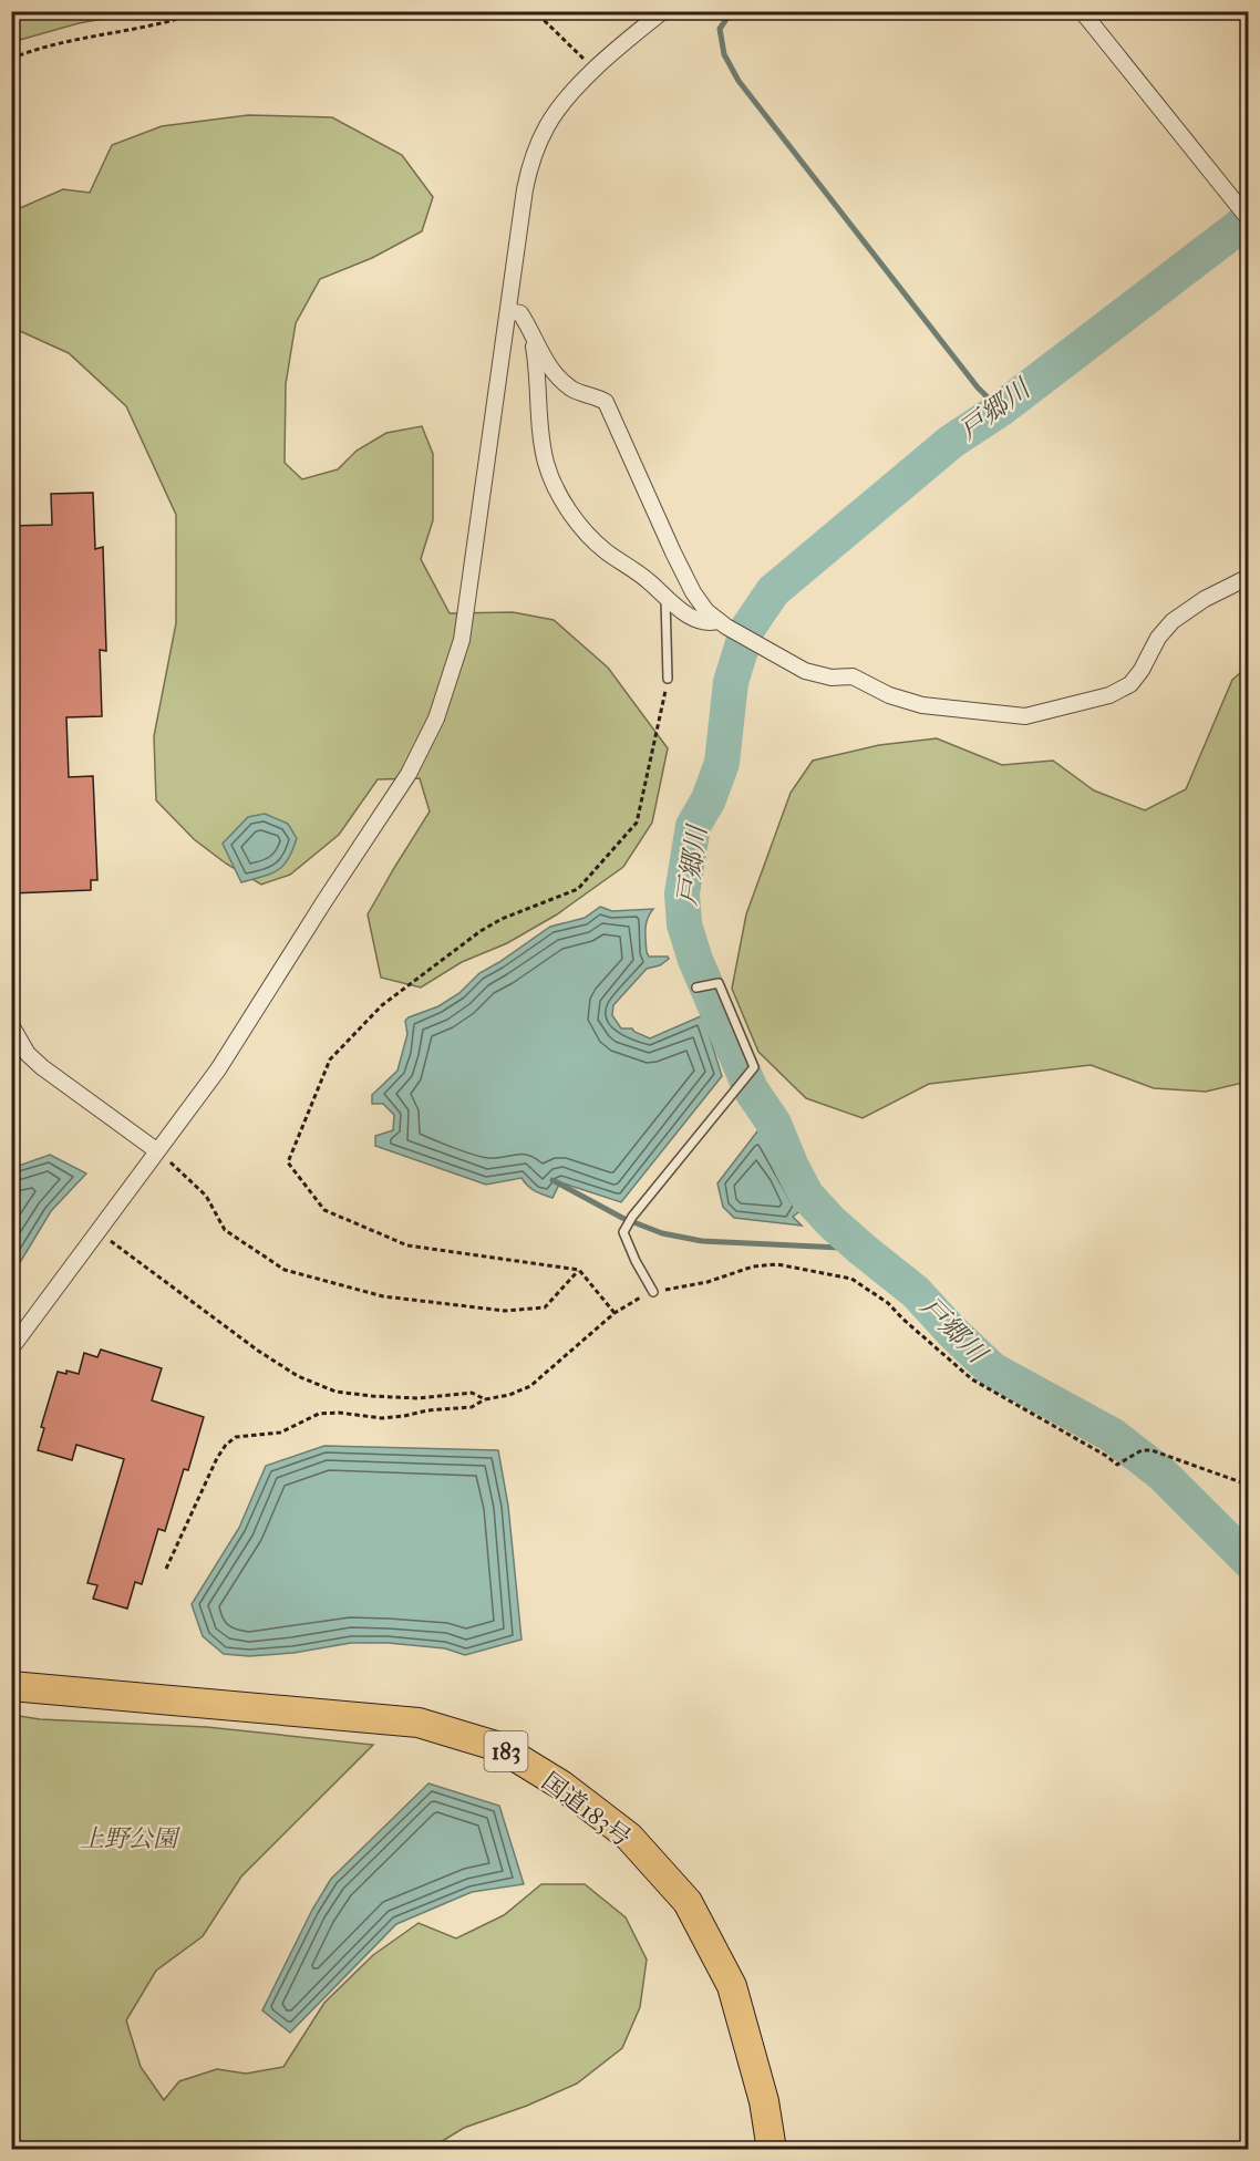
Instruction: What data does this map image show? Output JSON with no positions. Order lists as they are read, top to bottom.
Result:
{
  "streets": {
    "highway": ["183", "国道183号"]
  },
  "water": ["戸郷川"],
  "parks": ["上野公園"]
}
